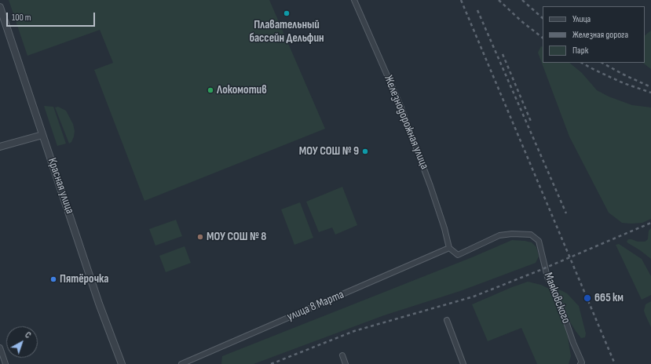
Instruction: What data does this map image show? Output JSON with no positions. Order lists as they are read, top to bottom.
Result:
{
  "streets": {
    "street": [
      "Железнодорожная улица",
      "Красная улица",
      "Маяковского",
      "улица 8 Марта"
    ]
  },
  "crossings": [
    ["Железнодорожная улица", "Маяковского"],
    ["Железнодорожная улица", "улица 8 Марта"],
    ["Маяковского", "улица 8 Марта"]
  ],
  "places": [
    "Плавательный бассейн Дельфин",
    "Локомотив",
    "МОУ СОШ № 9",
    "МОУ СОШ № 8",
    "Пятёрочка",
    "665 км"
  ],
  "legend": ["Улица", "Железная дорога", "Парк"],
  "scale_bar": "100 m",
  "north": "top right"
}
